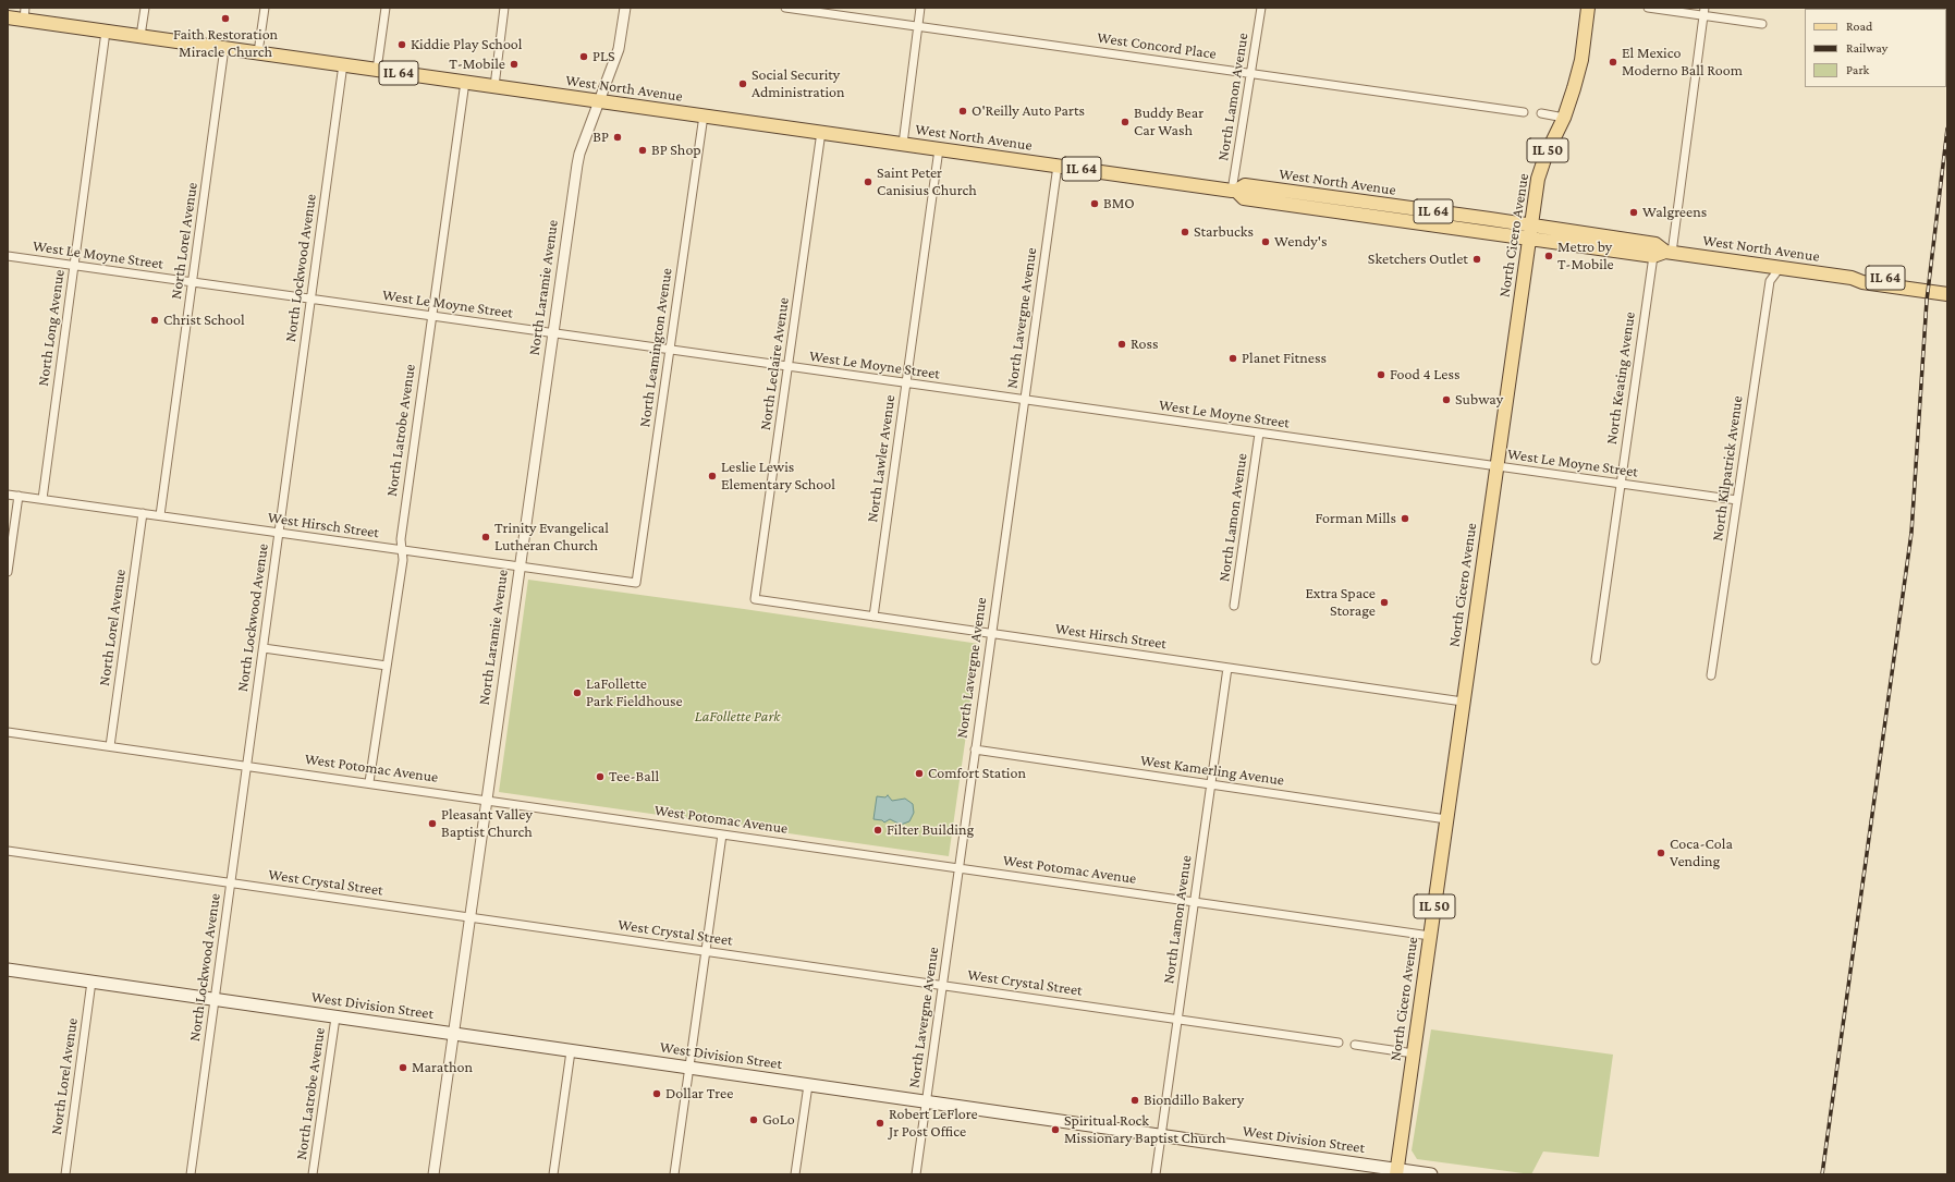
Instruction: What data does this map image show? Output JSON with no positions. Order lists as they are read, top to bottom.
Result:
{
  "streets": {
    "main road": [
      "IL 64",
      "West North Avenue",
      "IL 50",
      "North Cicero Avenue",
      "West Division Street"
    ],
    "street": [
      "West Concord Place",
      "North Lamon Avenue",
      "North Lorel Avenue",
      "West Le Moyne Street",
      "North Lockwood Avenue",
      "North Laramie Avenue",
      "North Lavergne Avenue",
      "North Long Avenue",
      "North Leamington Avenue",
      "North Leclaire Avenue",
      "North Keating Avenue",
      "North Latrobe Avenue",
      "North Lawler Avenue",
      "North Kilpatrick Avenue",
      "West Hirsch Street",
      "West Potomac Avenue",
      "West Kamerling Avenue",
      "West Crystal Street"
    ]
  },
  "crossings": [
    ["West Concord Place", "North Lamon Avenue"],
    ["West North Avenue", "North Lamon Avenue"],
    ["West North Avenue", "North Cicero Avenue"],
    ["West North Avenue", "North Lorel Avenue"],
    ["West North Avenue", "North Lockwood Avenue"],
    ["West North Avenue", "North Laramie Avenue"],
    ["West North Avenue", "North Lavergne Avenue"],
    ["West North Avenue", "North Long Avenue"],
    ["West North Avenue", "North Leamington Avenue"],
    ["West North Avenue", "North Leclaire Avenue"],
    ["West North Avenue", "North Keating Avenue"],
    ["West North Avenue", "North Latrobe Avenue"],
    ["West North Avenue", "North Lawler Avenue"],
    ["West North Avenue", "North Kilpatrick Avenue"],
    ["North Lamon Avenue", "West Le Moyne Street"],
    ["North Lamon Avenue", "West Hirsch Street"],
    ["North Lamon Avenue", "West Potomac Avenue"],
    ["North Lamon Avenue", "West Kamerling Avenue"],
    ["North Lamon Avenue", "West Crystal Street"],
    ["North Lamon Avenue", "West Division Street"],
    ["North Cicero Avenue", "West Le Moyne Street"],
    ["North Cicero Avenue", "West Hirsch Street"],
    ["North Cicero Avenue", "West Potomac Avenue"],
    ["North Cicero Avenue", "West Kamerling Avenue"],
    ["North Cicero Avenue", "West Division Street"],
    ["North Lorel Avenue", "West Le Moyne Street"],
    ["North Lorel Avenue", "West Hirsch Street"],
    ["North Lorel Avenue", "West Potomac Avenue"],
    ["North Lorel Avenue", "West Division Street"],
    ["West Le Moyne Street", "North Lockwood Avenue"],
    ["West Le Moyne Street", "North Laramie Avenue"],
    ["West Le Moyne Street", "North Lavergne Avenue"],
    ["West Le Moyne Street", "North Long Avenue"],
    ["West Le Moyne Street", "North Leamington Avenue"],
    ["West Le Moyne Street", "North Leclaire Avenue"],
    ["West Le Moyne Street", "North Keating Avenue"],
    ["West Le Moyne Street", "North Latrobe Avenue"],
    ["West Le Moyne Street", "North Lawler Avenue"],
    ["West Le Moyne Street", "North Kilpatrick Avenue"],
    ["North Lockwood Avenue", "West Hirsch Street"],
    ["North Lockwood Avenue", "West Potomac Avenue"],
    ["North Lockwood Avenue", "West Crystal Street"],
    ["North Lockwood Avenue", "West Division Street"],
    ["North Laramie Avenue", "West Hirsch Street"],
    ["North Laramie Avenue", "West Potomac Avenue"],
    ["North Laramie Avenue", "West Crystal Street"],
    ["North Laramie Avenue", "West Division Street"],
    ["North Lavergne Avenue", "West Hirsch Street"],
    ["North Lavergne Avenue", "West Potomac Avenue"],
    ["North Lavergne Avenue", "West Kamerling Avenue"],
    ["North Lavergne Avenue", "West Crystal Street"],
    ["North Lavergne Avenue", "West Division Street"],
    ["North Long Avenue", "West Hirsch Street"],
    ["North Leamington Avenue", "West Hirsch Street"],
    ["North Leclaire Avenue", "West Hirsch Street"],
    ["North Latrobe Avenue", "West Hirsch Street"],
    ["North Latrobe Avenue", "West Potomac Avenue"],
    ["North Latrobe Avenue", "West Division Street"],
    ["North Lawler Avenue", "West Hirsch Street"]
  ],
  "parks": ["LaFollette Park"],
  "places": [
    "Faith Restoration Miracle Church",
    "Kiddie Play School",
    "PLS",
    "El Mexico Moderno Ball Room",
    "T-Mobile",
    "Social Security Administration",
    "O'Reilly Auto Parts",
    "Buddy Bear Car Wash",
    "BP",
    "BP Shop",
    "Saint Peter Canisius Church",
    "BMO",
    "Walgreens",
    "Starbucks",
    "Wendy's",
    "Metro by T-Mobile",
    "Sketchers Outlet",
    "Christ School",
    "Ross",
    "Planet Fitness",
    "Food 4 Less",
    "Subway",
    "Leslie Lewis Elementary School",
    "Forman Mills",
    "Trinity Evangelical Lutheran Church",
    "Extra Space Storage",
    "LaFollette Park Fieldhouse",
    "Comfort Station",
    "Tee-Ball",
    "Pleasant Valley Baptist Church",
    "Filter Building",
    "Coca-Cola Vending",
    "Marathon",
    "Dollar Tree",
    "Biondillo Bakery",
    "GoLo",
    "Robert LeFlore Jr Post Office",
    "Spiritual Rock Missionary Baptist Church"
  ],
  "legend": ["Road", "Railway", "Park"]
}
